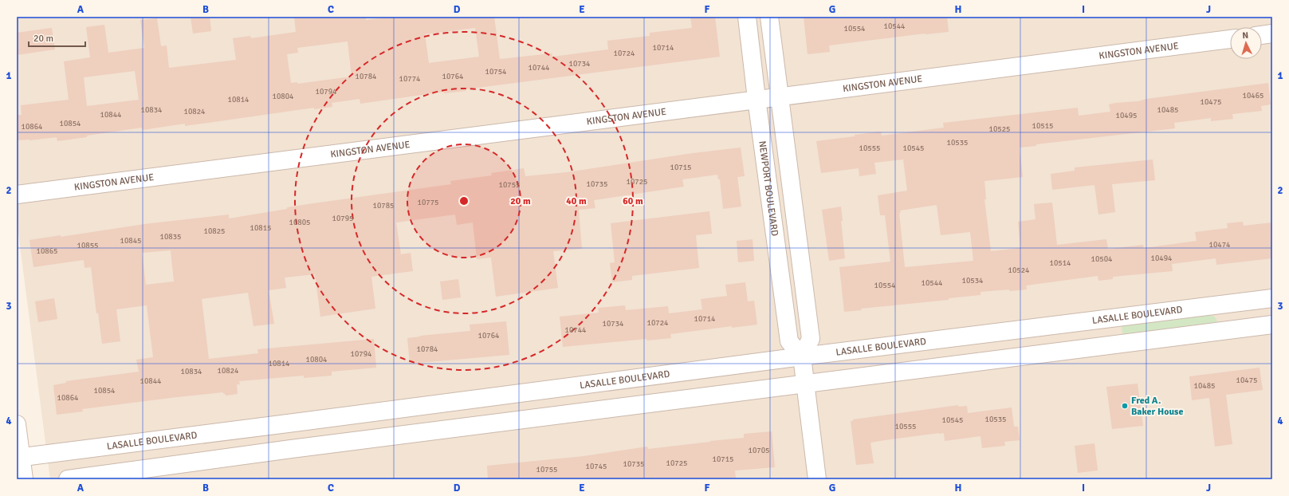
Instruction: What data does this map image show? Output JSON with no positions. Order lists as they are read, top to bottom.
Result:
{
  "streets": {
    "street": ["KINGSTON AVENUE", "NEWPORT BOULEVARD", "LASALLE BOULEVARD"]
  },
  "crossings": [
    ["KINGSTON AVENUE", "NEWPORT BOULEVARD"],
    ["NEWPORT BOULEVARD", "LASALLE BOULEVARD"]
  ],
  "places": ["Fred A. Baker House"],
  "house_numbers": [
    "10544",
    "10554",
    "10714",
    "10724",
    "10734",
    "10744",
    "10754",
    "10784",
    "10764",
    "10774",
    "10794",
    "10465",
    "10804",
    "10814",
    "10475",
    "10834",
    "10485",
    "10824",
    "10844",
    "10495",
    "10854",
    "10515",
    "10864",
    "10525",
    "10535",
    "10555",
    "10545",
    "10715",
    "10725",
    "10735",
    "10755",
    "10775",
    "10785",
    "10795",
    "10805",
    "10815",
    "10825",
    "10835",
    "10845",
    "10474",
    "10855",
    "10865",
    "10494",
    "10504",
    "10514",
    "10524",
    "10534",
    "10544",
    "10554",
    "10714",
    "10724",
    "10734",
    "10744",
    "10764",
    "10784",
    "10794",
    "10804",
    "10814",
    "10824",
    "10834",
    "10475",
    "10844",
    "10485",
    "10854",
    "10864",
    "10535",
    "10545",
    "10555",
    "10705",
    "10715",
    "10725",
    "10735",
    "10745",
    "10755"
  ],
  "scale_bar": "20 m",
  "north": "top",
  "grid": {
    "columns": [
      "A",
      "B",
      "C",
      "D",
      "E",
      "F",
      "G",
      "H",
      "I",
      "J"
    ],
    "rows": [
      "1",
      "2",
      "3",
      "4"
    ]
  },
  "rings": ["20 m", "40 m", "60 m"]
}
